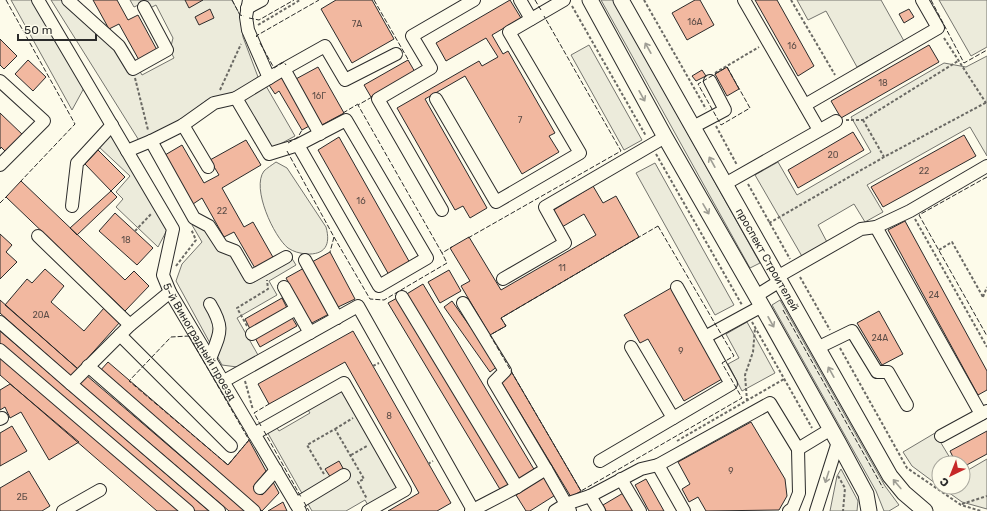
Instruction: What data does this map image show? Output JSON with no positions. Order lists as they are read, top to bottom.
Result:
{
  "streets": {
    "main road": ["проспект Строителей"],
    "street": ["5-й Виноградный проезд"]
  },
  "house_numbers": [
    "16А",
    "7А",
    "16",
    "18",
    "16Г",
    "7",
    "20",
    "22",
    "16",
    "22",
    "18",
    "11",
    "24",
    "20А",
    "24А",
    "9",
    "8",
    "9",
    "2Б"
  ],
  "scale_bar": "50 m",
  "north": "bottom left"
}
